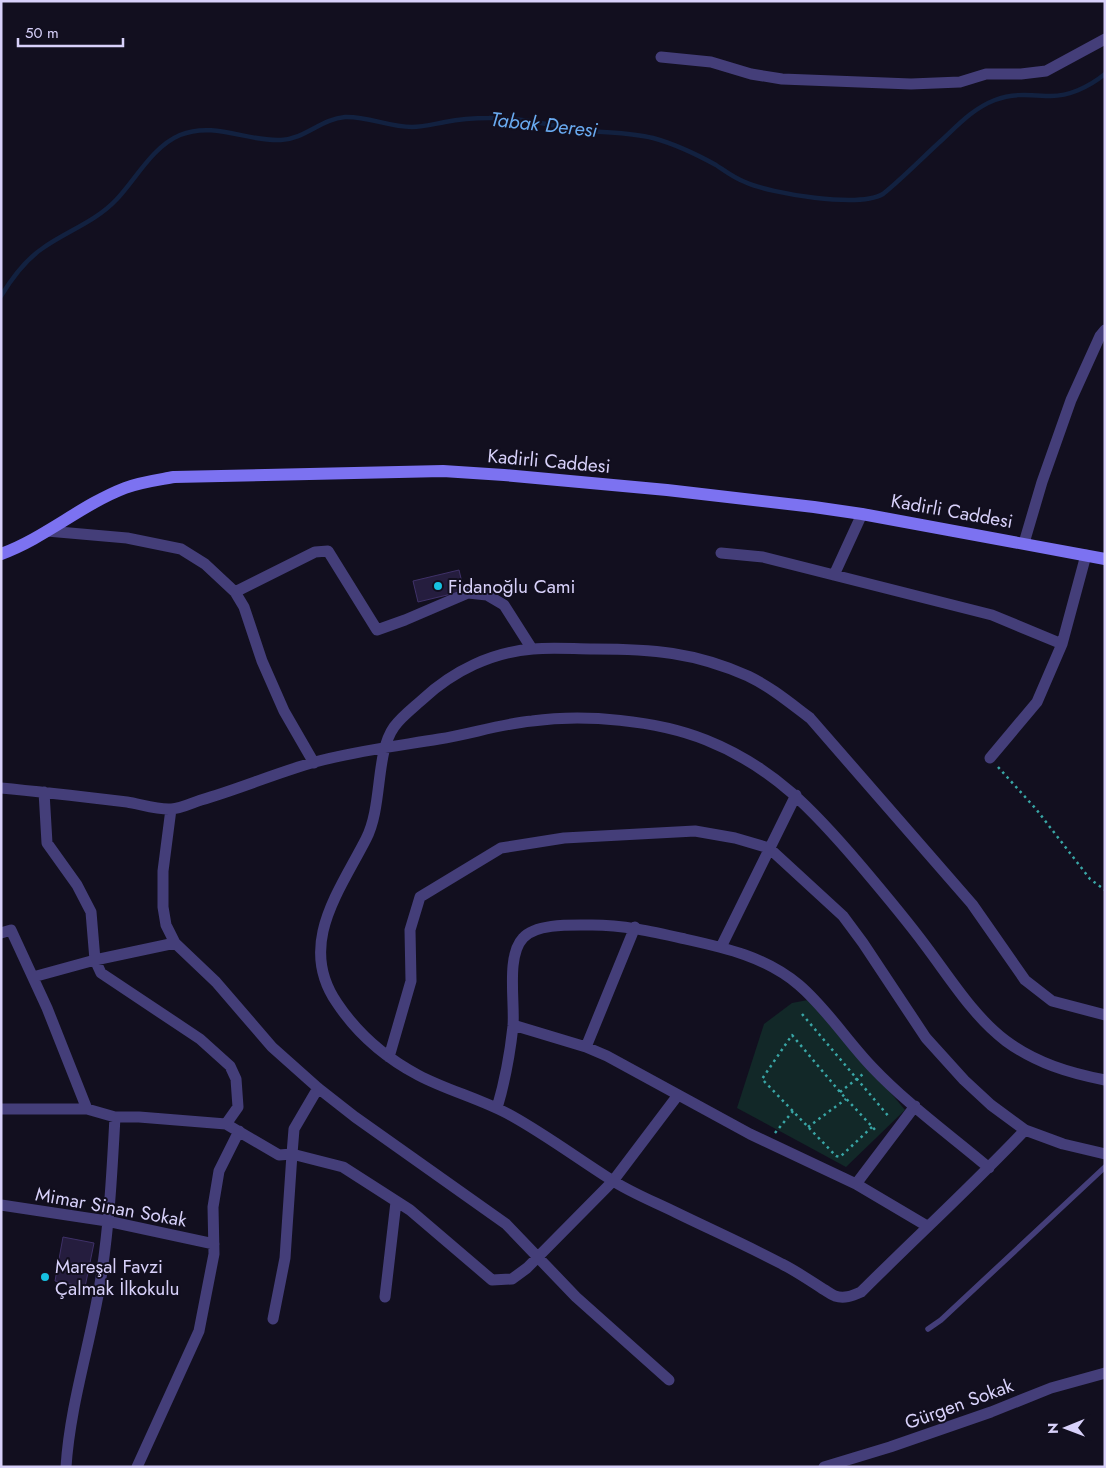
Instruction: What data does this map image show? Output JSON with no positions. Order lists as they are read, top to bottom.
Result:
{
  "streets": {
    "main road": ["Kadirli Caddesi"],
    "street": ["Mimar Sinan Sokak", "Gürgen Sokak"]
  },
  "water": ["Tabak Deresi"],
  "places": ["Fidanoğlu Cami", "Mareşal Favzi Çalmak İlkokulu"],
  "scale_bar": "50 m",
  "north": "left"
}
